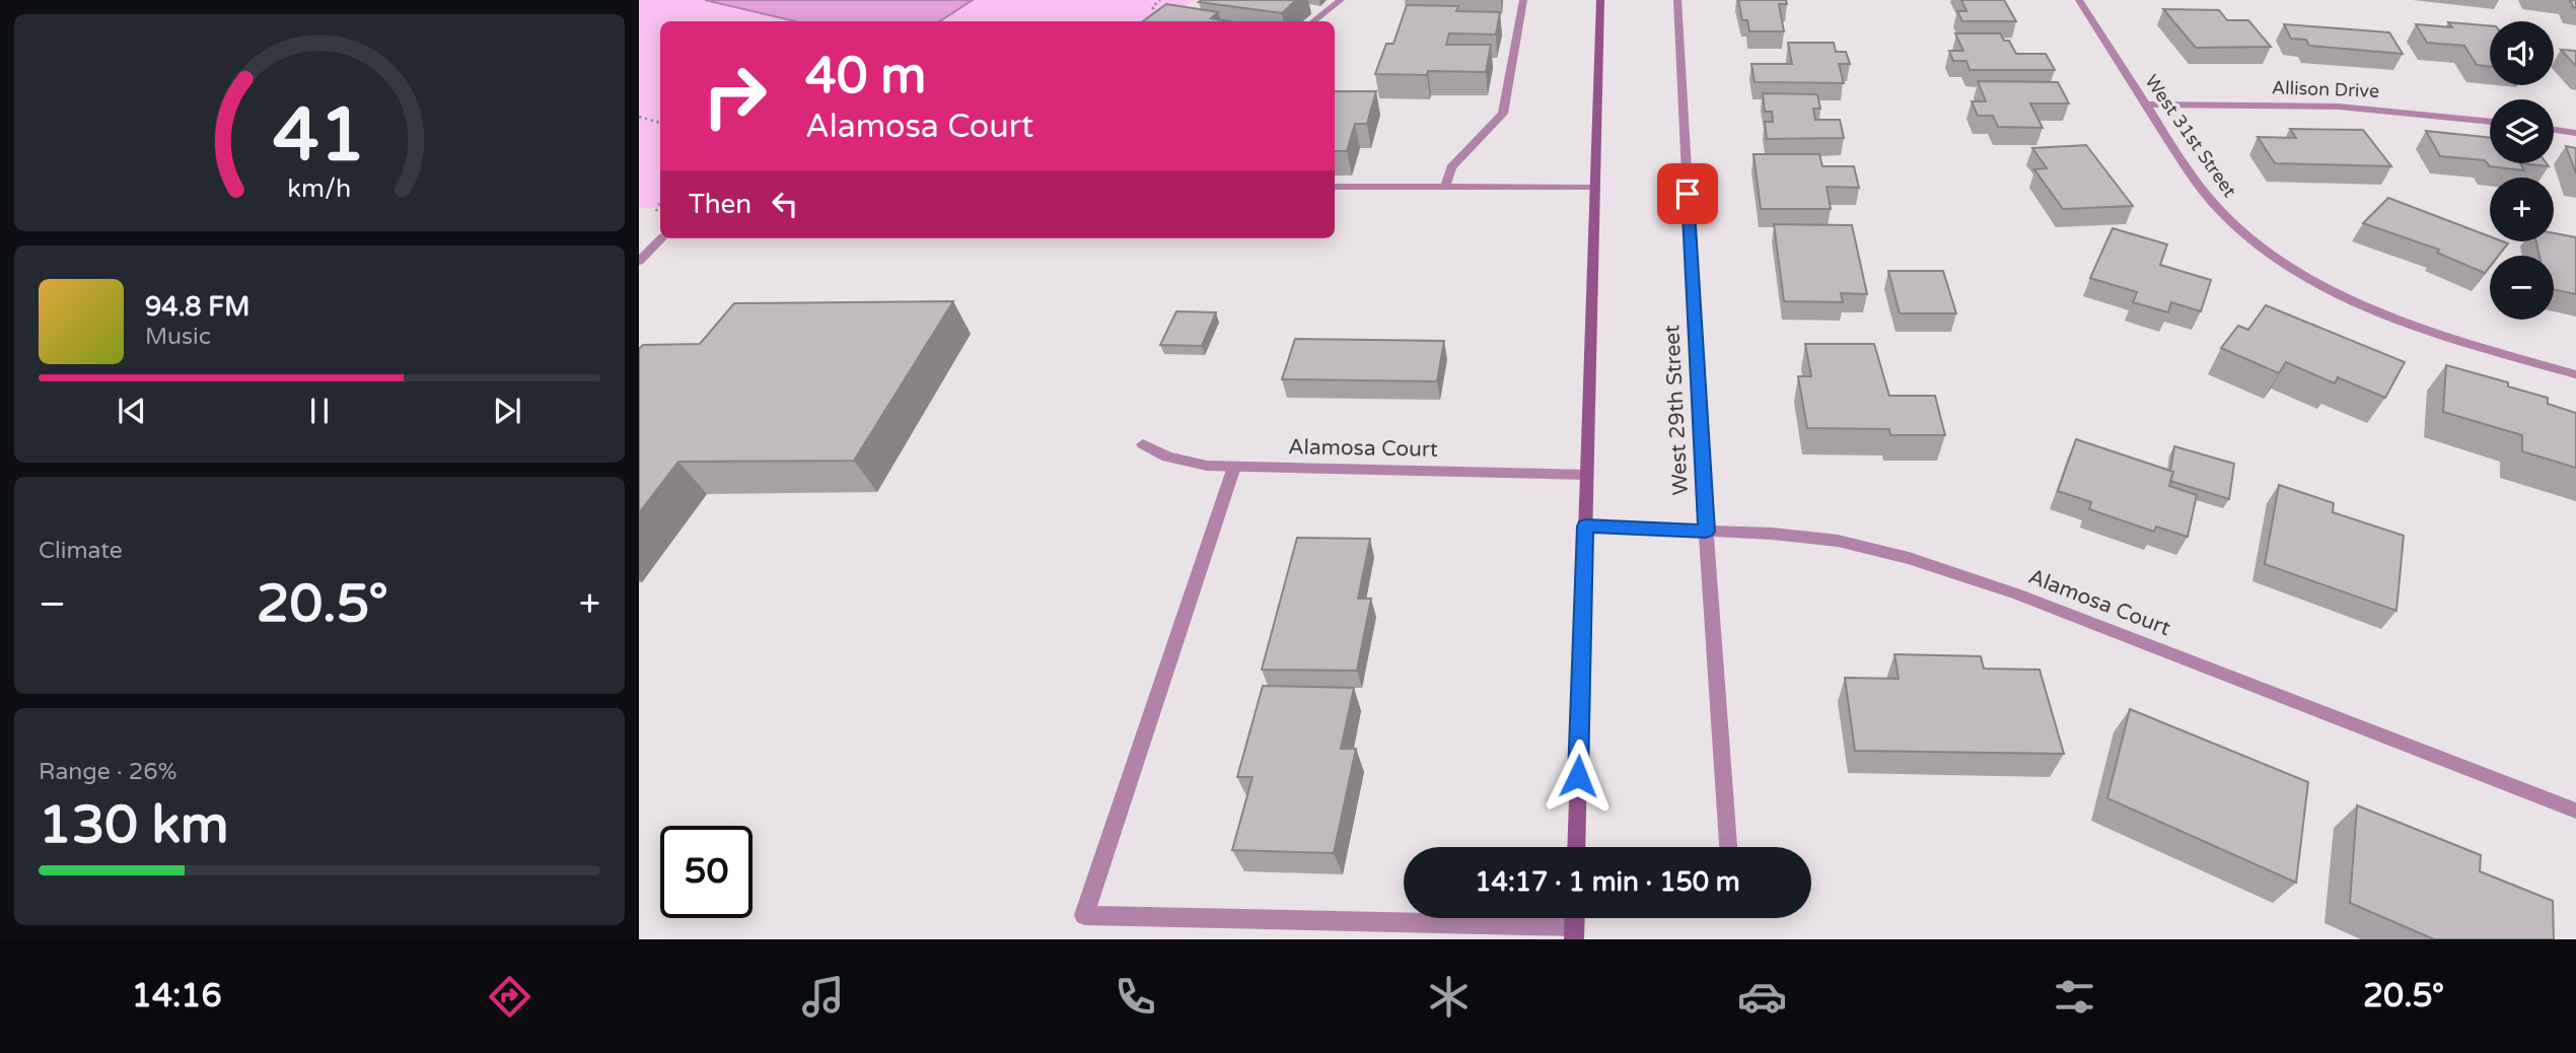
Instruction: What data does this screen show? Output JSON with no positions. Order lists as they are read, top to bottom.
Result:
{
  "streets": {
    "street": [
      "Allison Drive",
      "West 31st Street",
      "West 29th Street",
      "Alamosa Court"
    ]
  },
  "crossings": [
    ["Allison Drive", "West 31st Street"],
    ["West 29th Street", "Alamosa Court"]
  ],
  "page": {
    "map_buttons": ["+", "−"],
    "turn": ["40 m", "Alamosa Court"],
    "then": "Then",
    "song": ["94.8 FM", "Music"],
    "tile": [
      "Climate",
      ["Range · 26%", "130 km"]
    ],
    "heat": ["−", "20.5°", "+"],
    "limit": "50",
    "trip": "14:17 · 1 min · 150 m",
    "tabs": ["14:16", "20.5°"],
    "gauge": ["41", "km/h"]
  }
}
